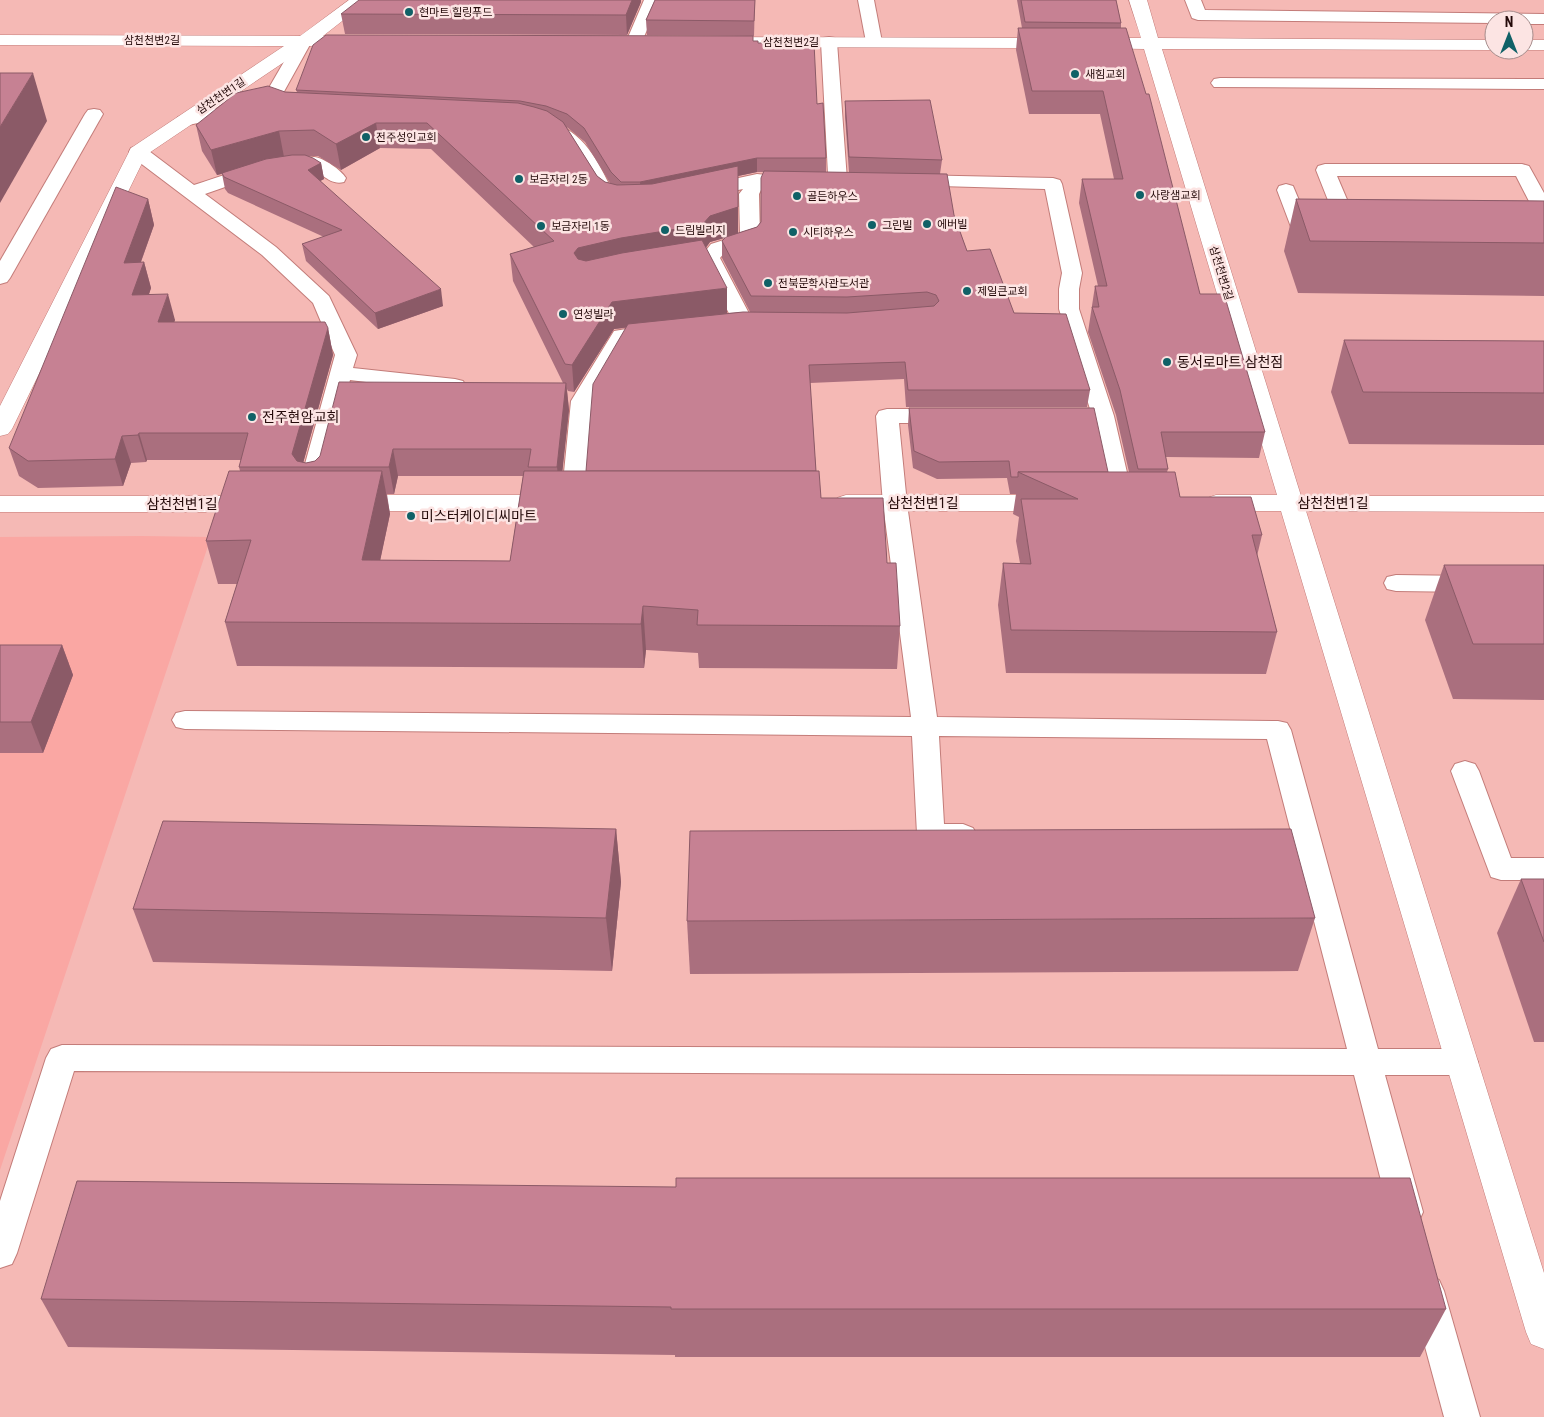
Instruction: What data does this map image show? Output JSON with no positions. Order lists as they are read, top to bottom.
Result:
{
  "streets": {
    "street": ["삼천천변2길", "삼천천변1길"]
  },
  "crossings": [
    ["삼천천변2길", "삼천천변1길"]
  ],
  "places": [
    "현마트 힐링푸드",
    "새힘교회",
    "전주성인교회",
    "보금자리 2동",
    "사랑샘교회",
    "골든하우스",
    "에버빌",
    "그린빌",
    "보금자리 1동",
    "드림빌리지",
    "시티하우스",
    "전북문학사관도서관",
    "제일큰교회",
    "연성빌라",
    "동서로마트 삼천점",
    "전주현암교회",
    "미스터케이디씨마트"
  ],
  "north": "top"
}
